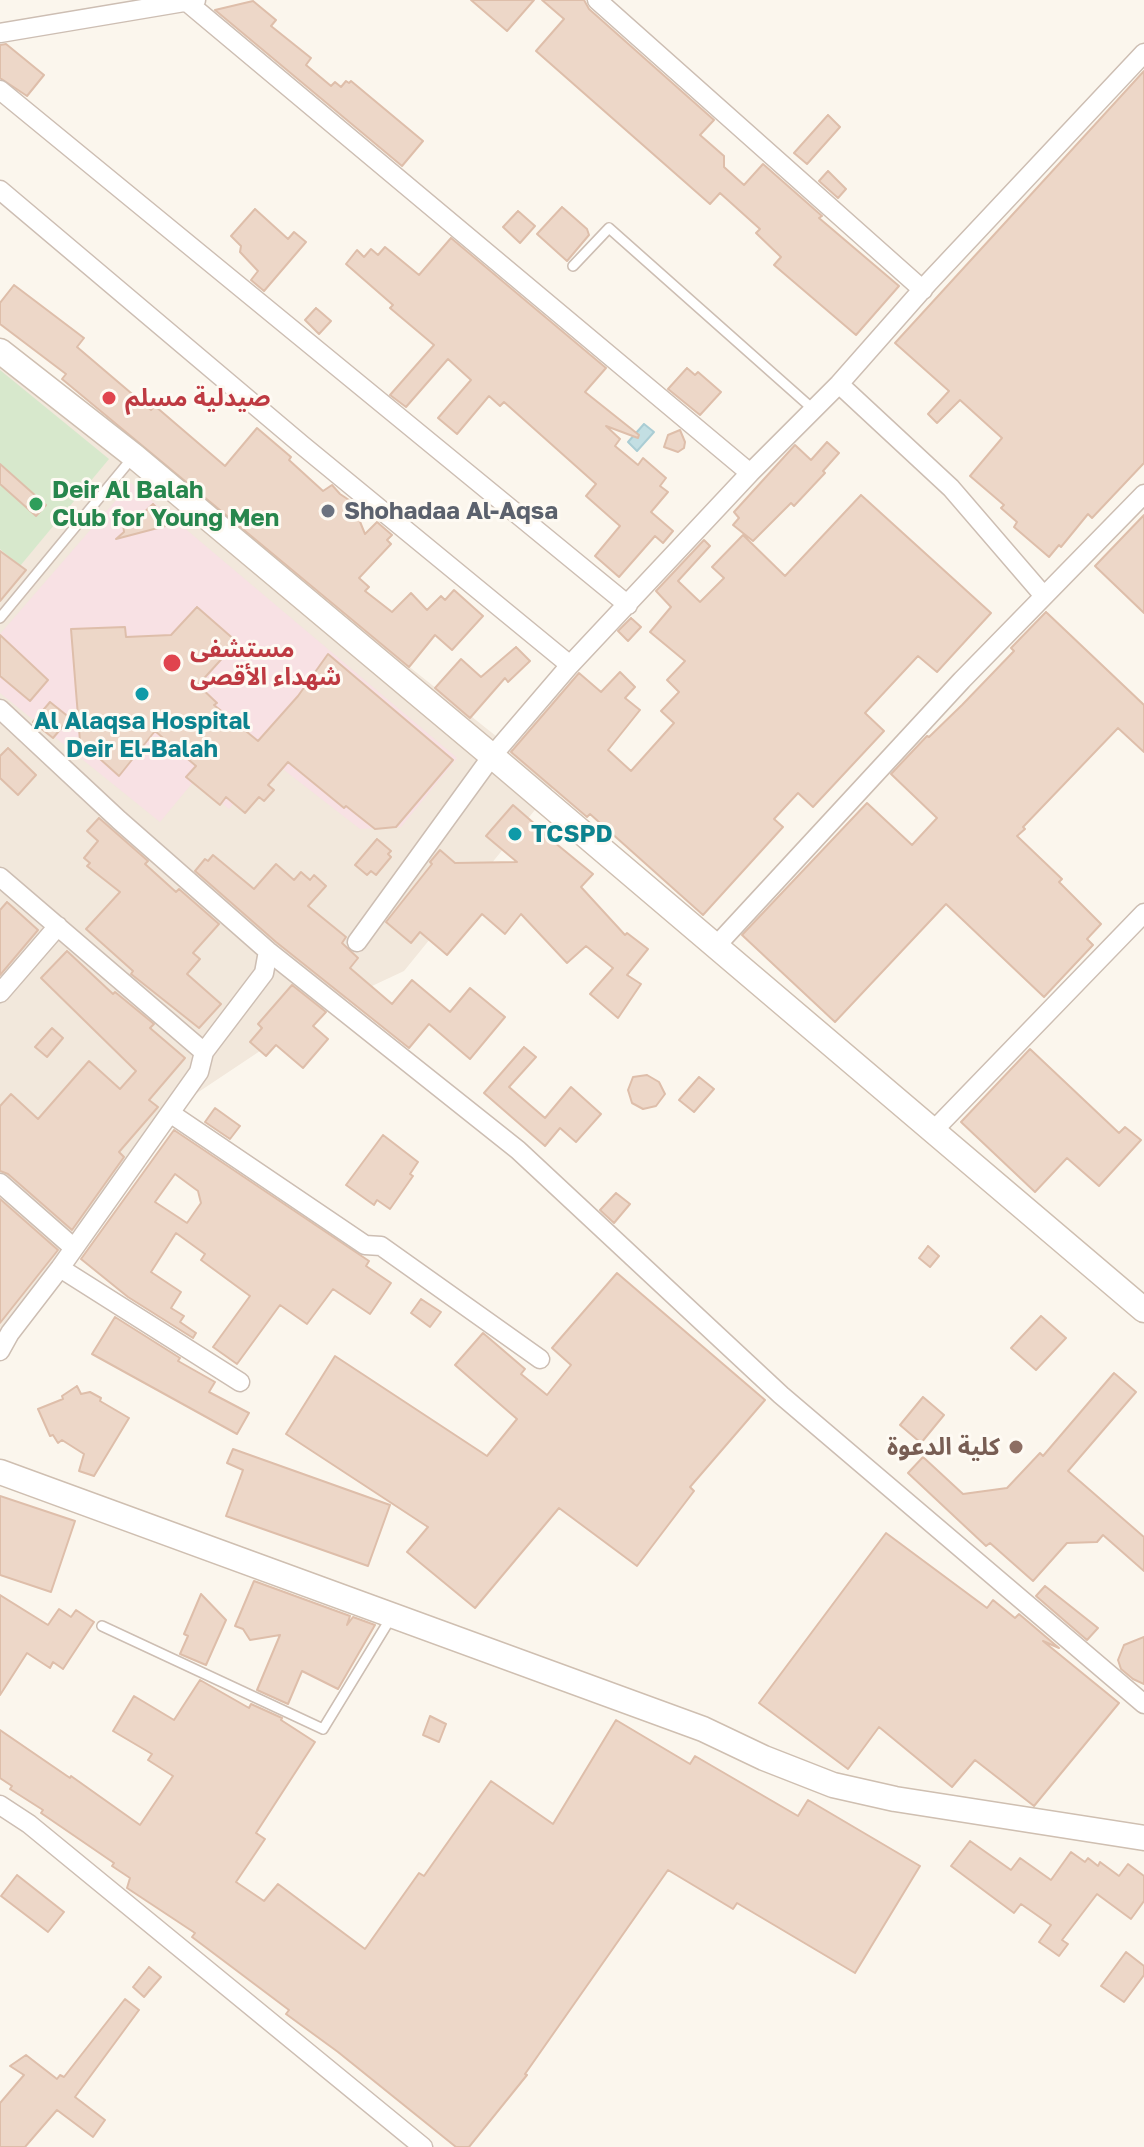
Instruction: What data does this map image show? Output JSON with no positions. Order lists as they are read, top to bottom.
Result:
{
  "places": [
    "صيدلية مسلم",
    "Deir Al Balah Club for Young Men",
    "Shohadaa Al-Aqsa",
    "مستشفى شهداء الأقصى",
    "Al Alaqsa Hospital Deir El-Balah",
    "TCSPD",
    "كلية الدعوة"
  ]
}
